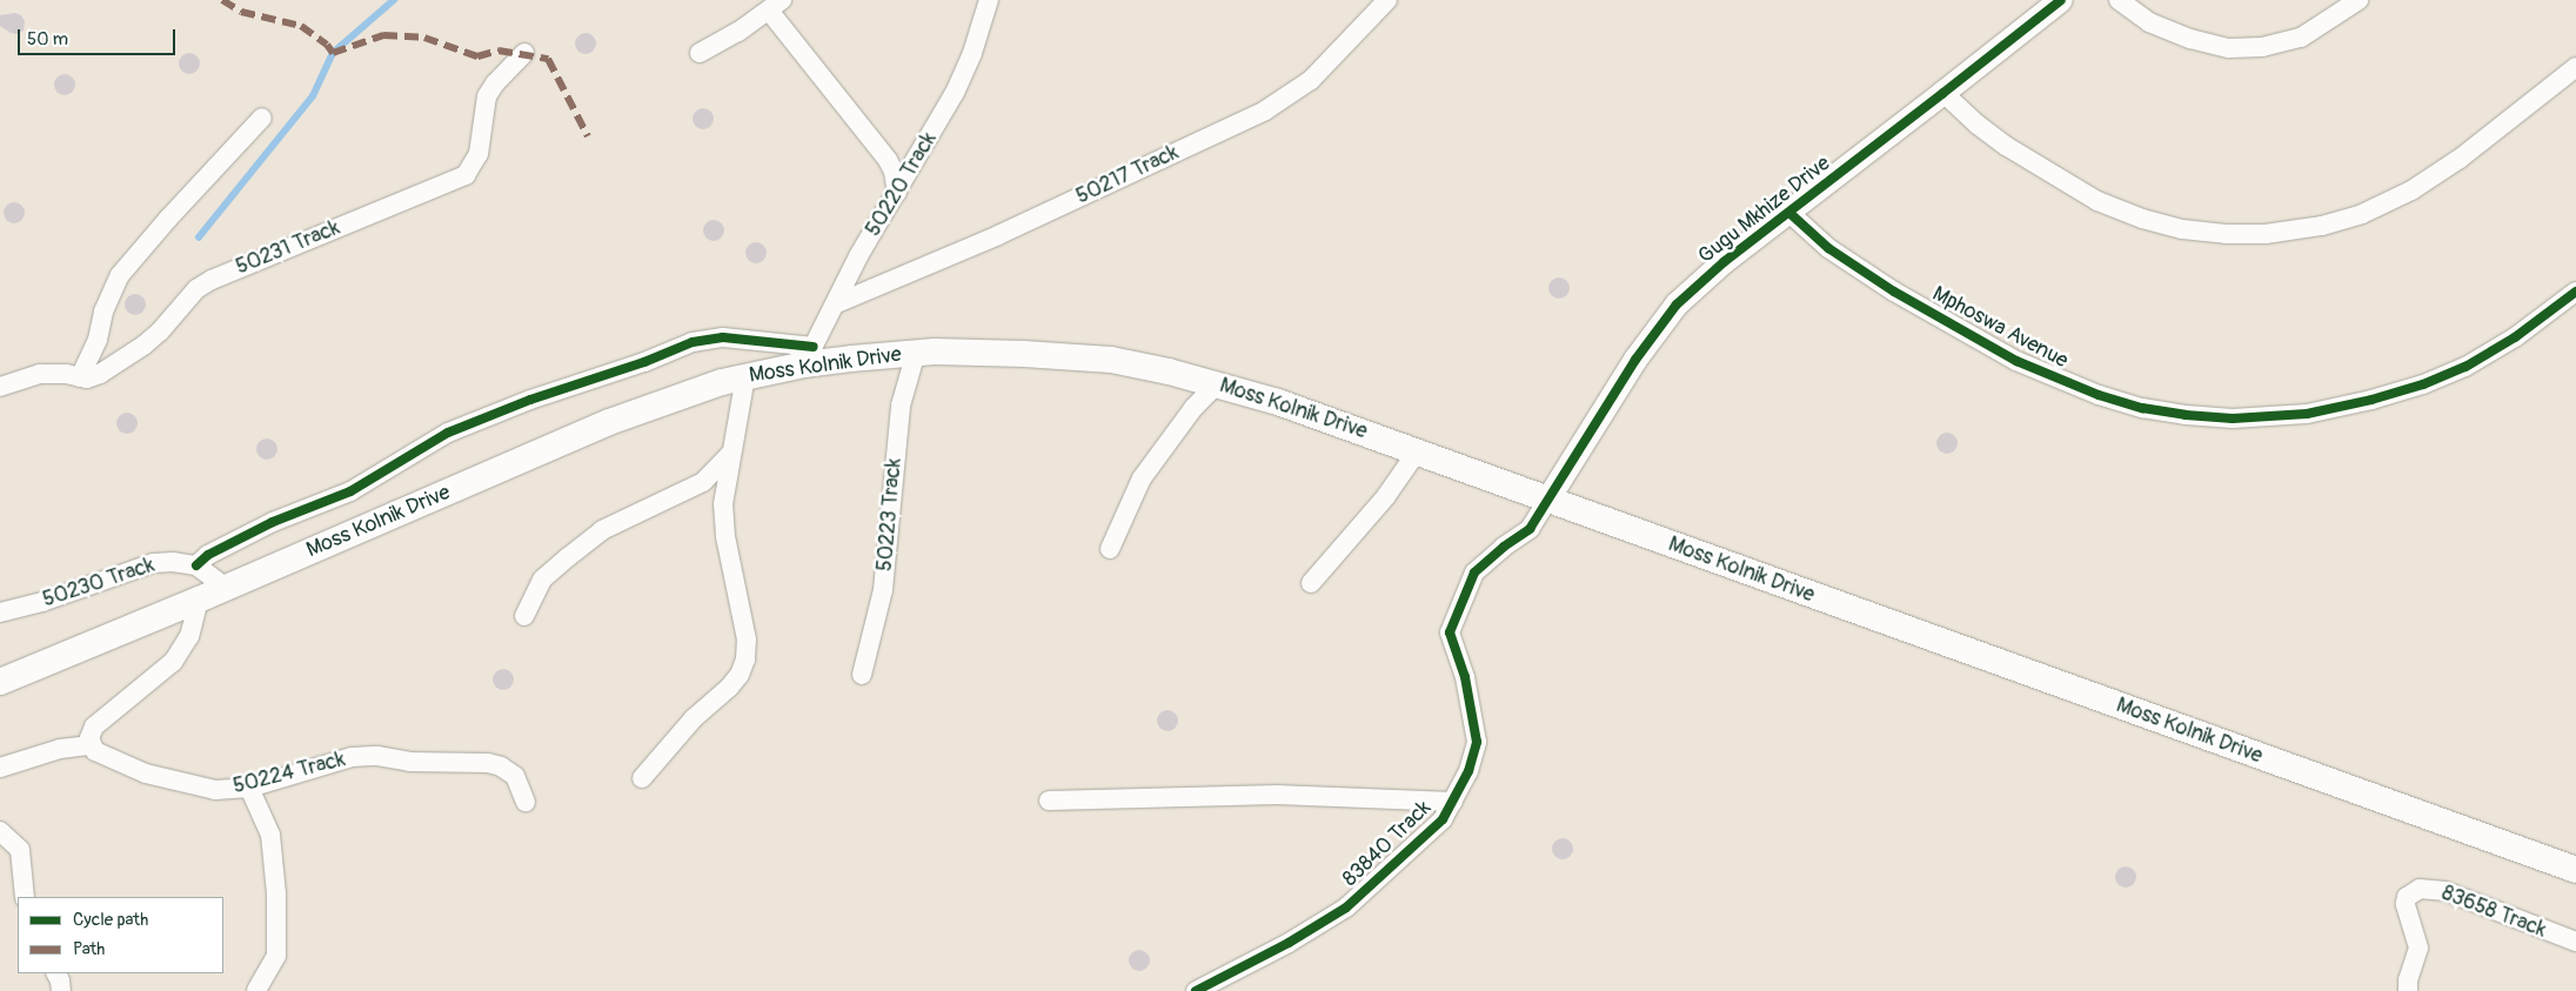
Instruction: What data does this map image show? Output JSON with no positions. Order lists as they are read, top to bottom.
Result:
{
  "streets": {
    "main road": ["Moss Kolnik Drive"],
    "street": [
      "50217 Track",
      "50220 Track",
      "Gugu Mkhize Drive",
      "50231 Track",
      "Mphoswa Avenue",
      "50223 Track",
      "50230 Track",
      "50224 Track",
      "83840 Track",
      "83658 Track"
    ]
  },
  "crossings": [
    ["50217 Track", "50220 Track"],
    ["50220 Track", "Moss Kolnik Drive"],
    ["Gugu Mkhize Drive", "Mphoswa Avenue"],
    ["Gugu Mkhize Drive", "Moss Kolnik Drive"],
    ["Gugu Mkhize Drive", "83840 Track"],
    ["Moss Kolnik Drive", "50223 Track"],
    ["Moss Kolnik Drive", "83840 Track"]
  ],
  "legend": ["Cycle path", "Path"],
  "scale_bar": "50 m"
}
